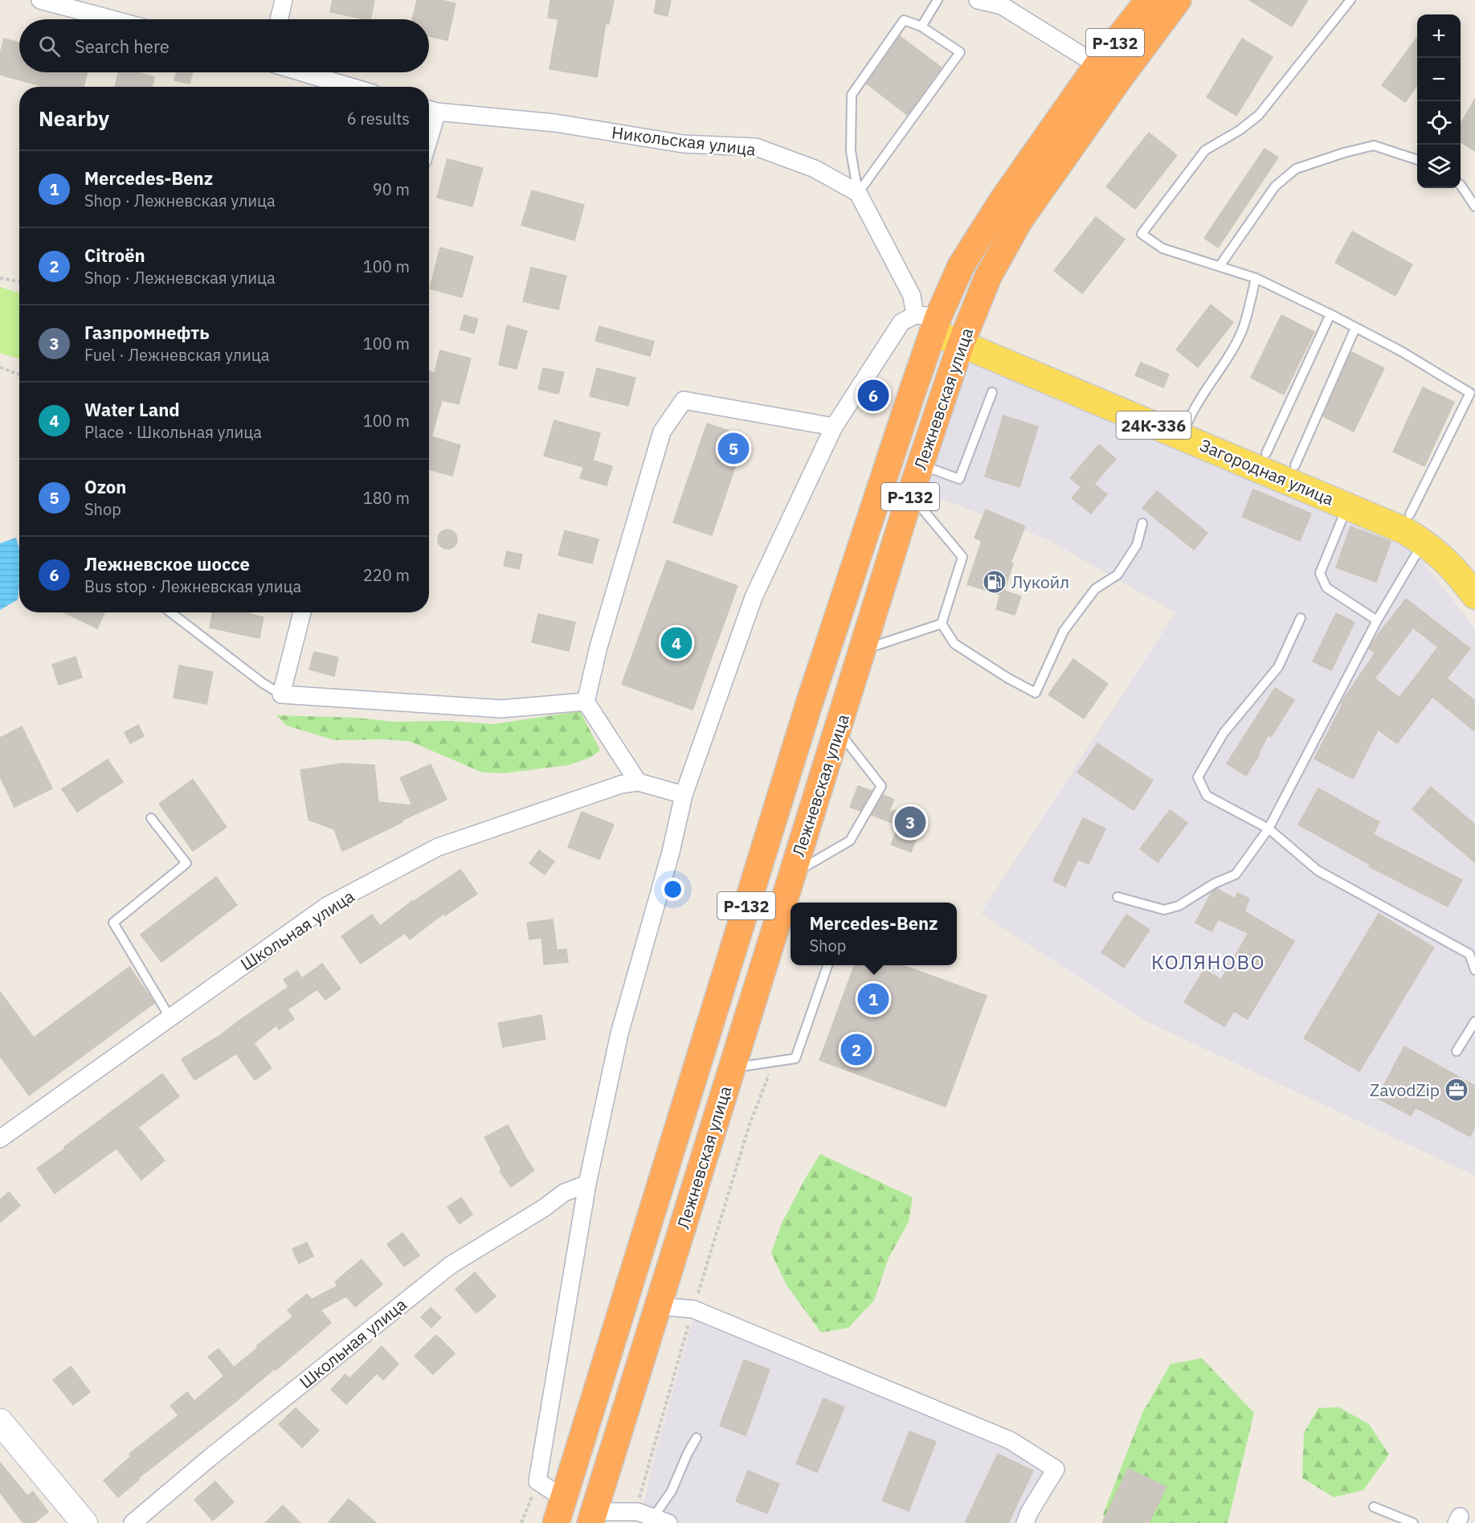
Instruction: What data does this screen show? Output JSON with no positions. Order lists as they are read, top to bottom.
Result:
{
  "streets": {
    "highway": ["Р-132", "Лежневская улица"],
    "main road": ["24К-336", "Загородная улица"],
    "street": ["Никольская улица", "Школьная улица"]
  },
  "crossings": [
    ["Р-132", "Лежневская улица"],
    ["Лежневская улица", "Загородная улица"]
  ],
  "districts": ["КОЛЯНОВО"],
  "places": {
    "fuel station": ["Лукойл"],
    "office": ["ZavodZip"]
  },
  "page": {
    "map_buttons": ["+", "−"],
    "search": "Search here",
    "heading": ["Nearby", "6 results"],
    "list": [
      {
        "mark": "1",
        "name": "Mercedes-Benz",
        "note": "Shop · Лежневская улица",
        "value": "90 m"
      },
      {
        "mark": "2",
        "name": "Citroën",
        "note": "Shop · Лежневская улица",
        "value": "100 m"
      },
      {
        "mark": "3",
        "name": "Газпромнефть",
        "note": "Fuel · Лежневская улица",
        "value": "100 m"
      },
      {
        "mark": "4",
        "name": "Water Land",
        "note": "Place · Школьная улица",
        "value": "100 m"
      },
      {
        "mark": "5",
        "name": "Ozon",
        "note": "Shop",
        "value": "180 m"
      },
      {
        "mark": "6",
        "name": "Лежневское шоссе",
        "note": "Bus stop · Лежневская улица",
        "value": "220 m"
      }
    ],
    "pins": [
      "6",
      "5",
      "4",
      "3",
      "1",
      "2"
    ],
    "popup": ["Mercedes-Benz", "Shop"]
  }
}
